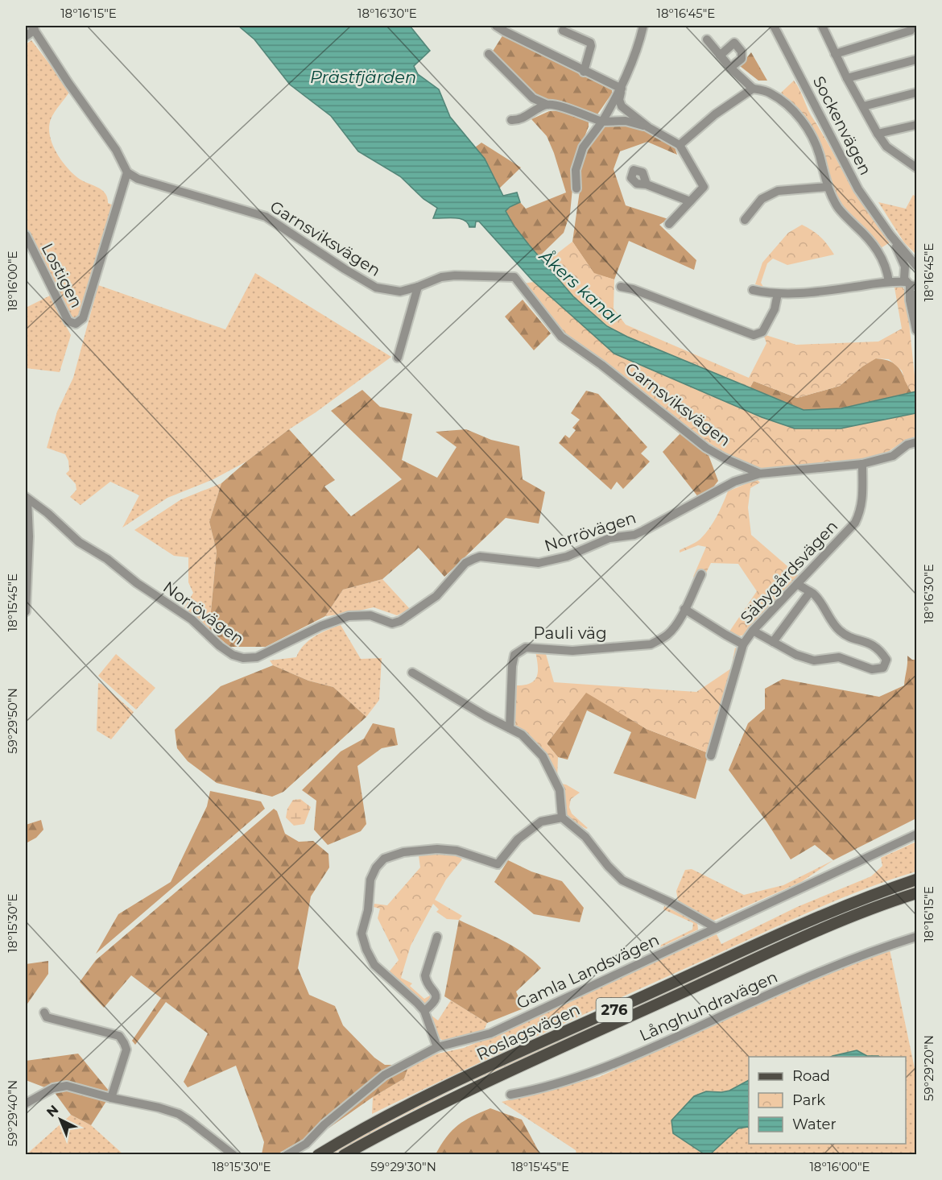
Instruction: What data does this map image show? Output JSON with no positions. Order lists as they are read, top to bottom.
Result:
{
  "streets": {
    "main road": ["276", "Roslagsvägen"],
    "street": [
      "Sockenvägen",
      "Garnsviksvägen",
      "Lostigen",
      "Norrövägen",
      "Säbygårdsvägen",
      "Pauli väg",
      "Gamla Landsvägen",
      "Långhundravägen"
    ]
  },
  "crossings": [
    ["Garnsviksvägen", "Lostigen"],
    ["Garnsviksvägen", "Norrövägen"],
    ["Norrövägen", "Säbygårdsvägen"]
  ],
  "water": ["Prästfjärden", "Åkers kanal"],
  "legend": ["Road", "Park", "Water"],
  "north": "top left",
  "coordinates": [
    "18°16'15\"E",
    "18°16'30\"E",
    "18°16'45\"E",
    "18°16'00\"E",
    "18°15'45\"E",
    "59°29'50\"N",
    "18°15'30\"E",
    "59°29'20\"N",
    "59°29'40\"N",
    "59°29'30\"N"
  ]
}
